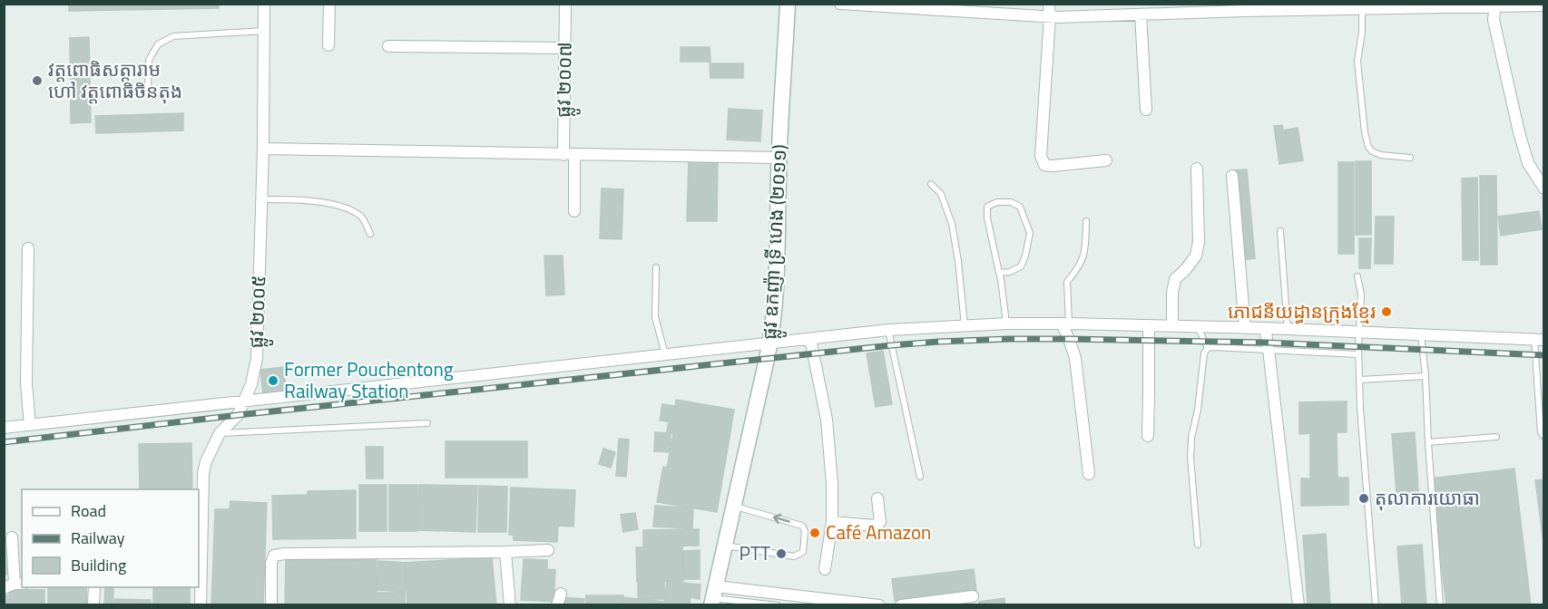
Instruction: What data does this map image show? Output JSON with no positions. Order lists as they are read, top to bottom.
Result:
{
  "streets": {
    "main road": ["ផ្លូវ ឧកញ៉ា ទ្រី ហេង (២០១១)"],
    "street": ["ផ្លូវ ២០០៧", "ផ្លូវ ២០០៥"]
  },
  "places": [
    "វត្តពោធិសត្តារាម ហៅ វត្តពោធិចិនតុង",
    "ភោជនីយដ្ធានក្រុងខ្មែរ",
    "Former Pouchentong Railway Station",
    "តុលាការយោធា",
    "Café Amazon",
    "PTT"
  ],
  "legend": ["Road", "Railway", "Building"]
}
